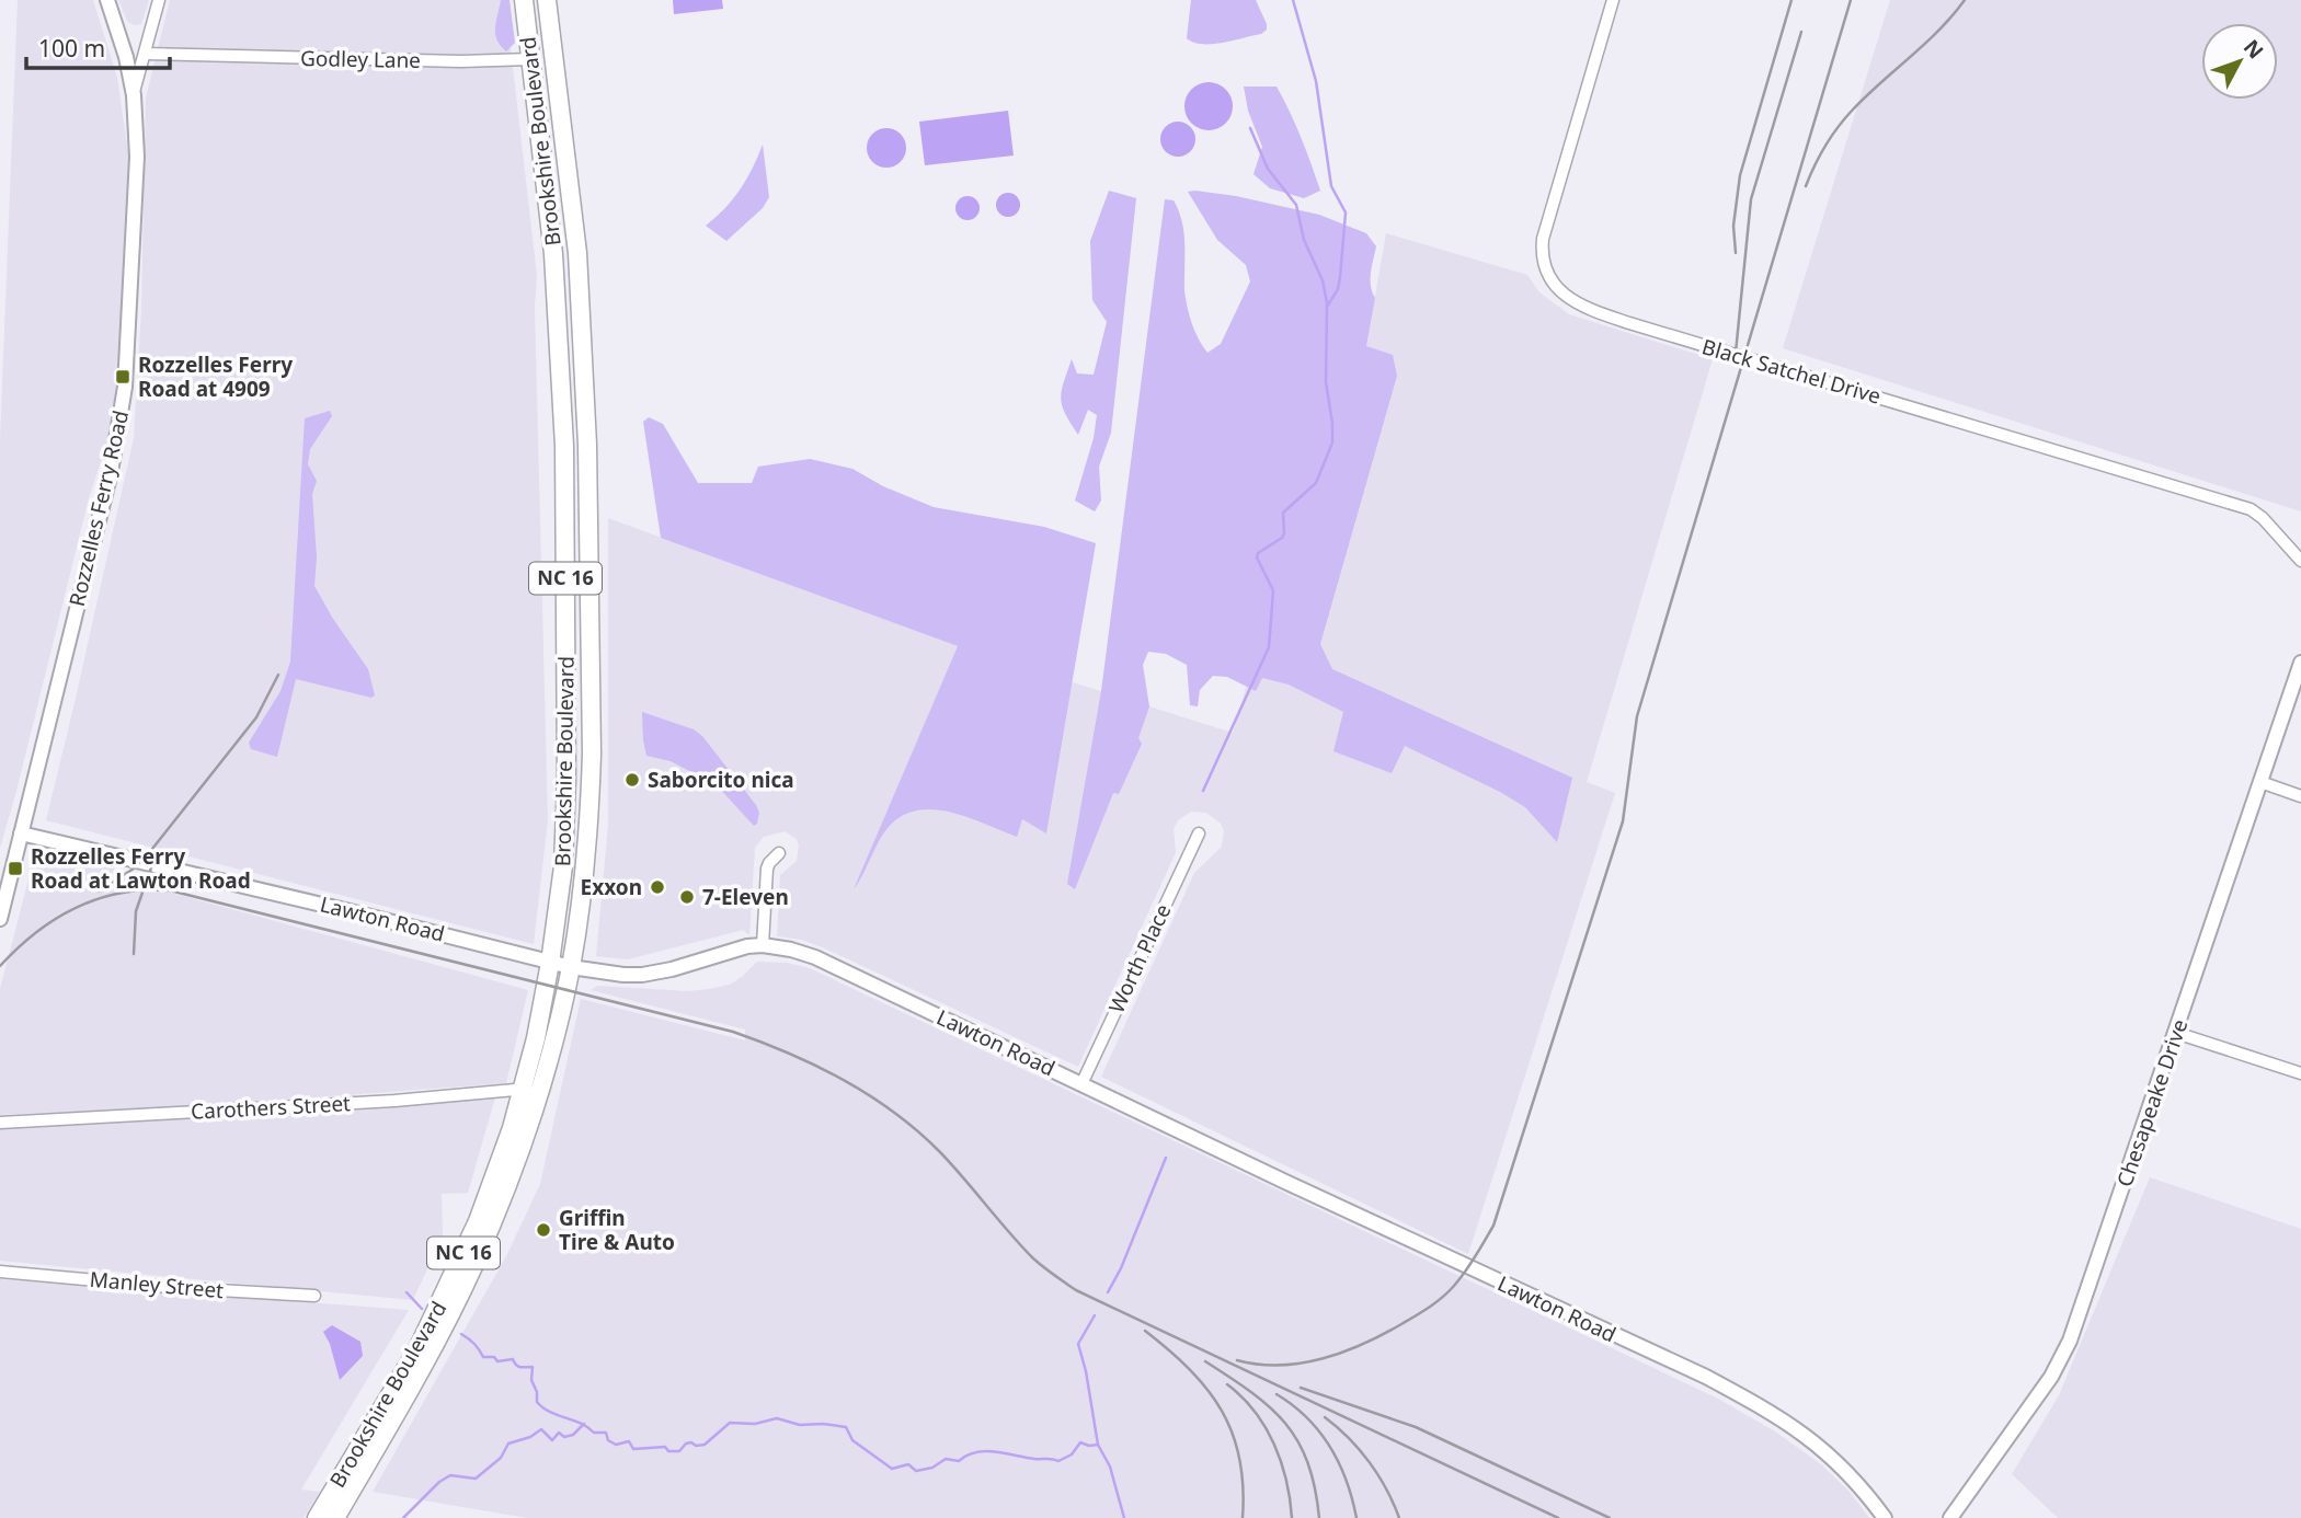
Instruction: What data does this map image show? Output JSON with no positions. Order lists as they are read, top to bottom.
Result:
{
  "streets": {
    "highway": ["Brookshire Boulevard", "NC 16"],
    "street": [
      "Godley Lane",
      "Black Satchel Drive",
      "Rozzelles Ferry Road",
      "Lawton Road",
      "Worth Place",
      "Chesapeake Drive",
      "Carothers Street",
      "Manley Street"
    ]
  },
  "crossings": [
    ["Godley Lane", "Brookshire Boulevard"],
    ["Brookshire Boulevard", "Lawton Road"],
    ["Brookshire Boulevard", "Carothers Street"],
    ["Rozzelles Ferry Road", "Lawton Road"],
    ["Lawton Road", "Worth Place"]
  ],
  "places": {
    "transit": ["Rozzelles Ferry Road at 4909", "Rozzelles Ferry Road at Lawton Road"],
    "other": [
      "Saborcito nica",
      "Exxon",
      "7-Eleven",
      "Griffin Tire & Auto"
    ]
  },
  "scale_bar": "100 m",
  "north": "top right"
}
